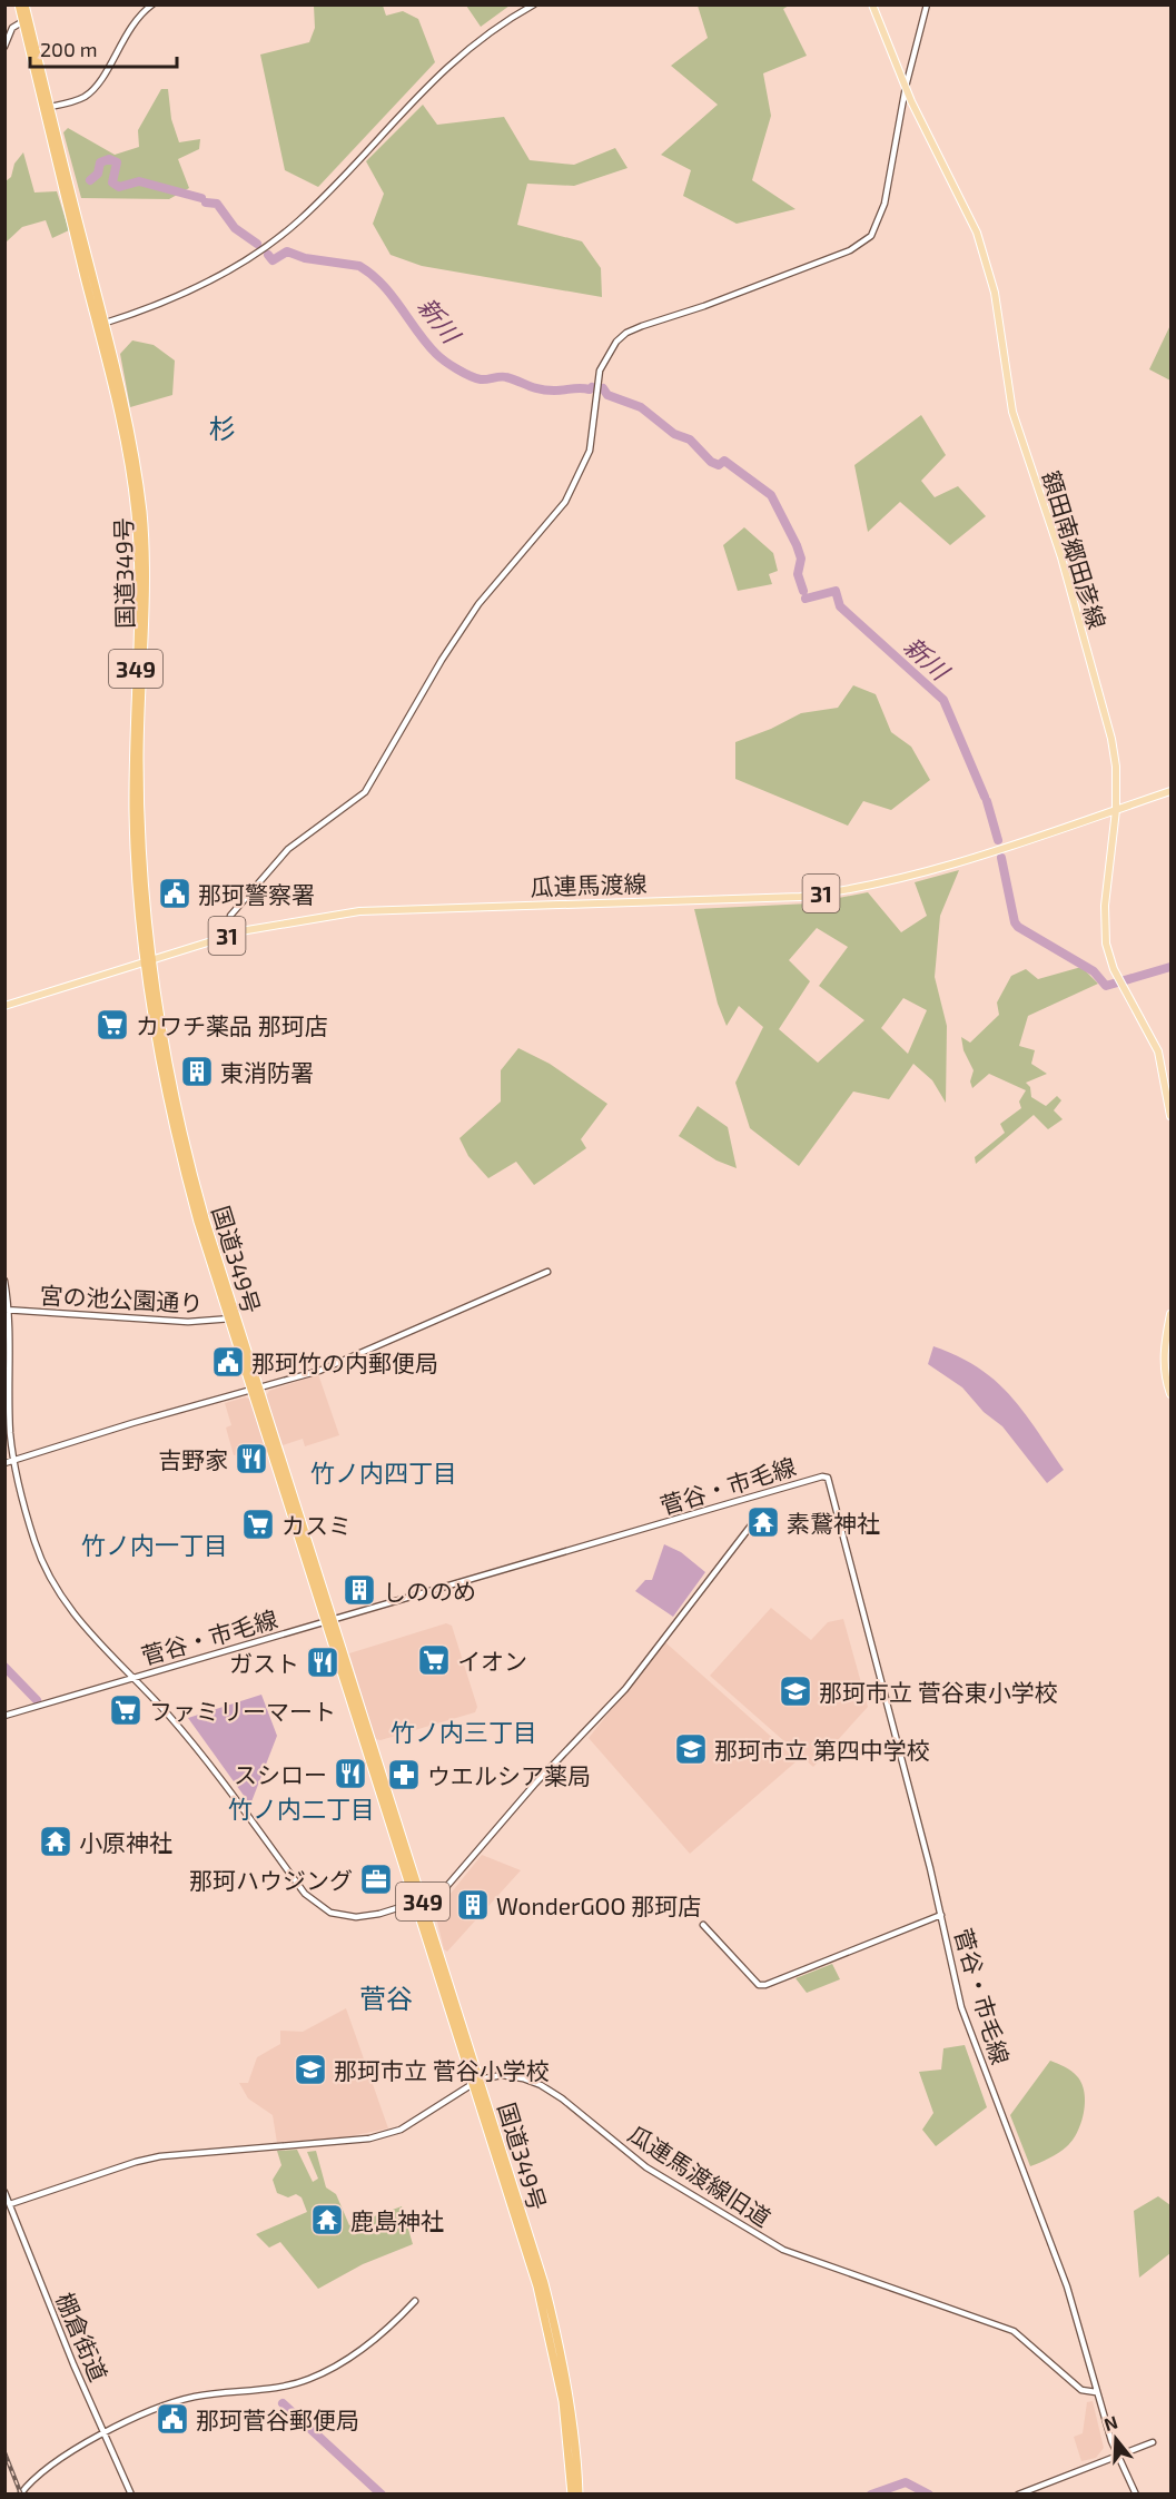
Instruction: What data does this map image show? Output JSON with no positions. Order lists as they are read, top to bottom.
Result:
{
  "streets": {
    "highway": ["国道349号", "349"],
    "main road": ["額田南郷田彦線", "瓜連馬渡線", "31"],
    "street": [
      "宮の池公園通り",
      "菅谷・市毛線",
      "瓜連馬渡線旧道",
      "棚倉街道"
    ]
  },
  "crossings": [
    ["額田南郷田彦線", "瓜連馬渡線"],
    ["国道349号", "瓜連馬渡線"],
    ["国道349号", "宮の池公園通り"],
    ["国道349号", "菅谷・市毛線"],
    ["国道349号", "瓜連馬渡線旧道"],
    ["菅谷・市毛線", "瓜連馬渡線旧道"],
    ["瓜連馬渡線旧道", "棚倉街道"]
  ],
  "districts": [
    "杉",
    "竹ノ内四丁目",
    "竹ノ内一丁目",
    "竹ノ内三丁目",
    "竹ノ内二丁目",
    "菅谷"
  ],
  "water": ["新川"],
  "places": {
    "public building": ["那珂警察署", "那珂竹の内郵便局", "那珂菅谷郵便局"],
    "supermarket": [
      "カワチ薬品 那珂店",
      "カスミ",
      "イオン",
      "ファミリーマート"
    ],
    "building": ["東消防署", "しののめ", "WonderGOO 那珂店"],
    "restaurant": ["吉野家", "ガスト", "スシロー"],
    "temple": ["素鵞神社", "小原神社", "鹿島神社"],
    "school or university": ["那珂市立 菅谷東小学校", "那珂市立 第四中学校", "那珂市立 菅谷小学校"],
    "pharmacy": ["ウエルシア薬局"],
    "office": ["那珂ハウジング"]
  },
  "scale_bar": "200 m",
  "north": "top"
}
